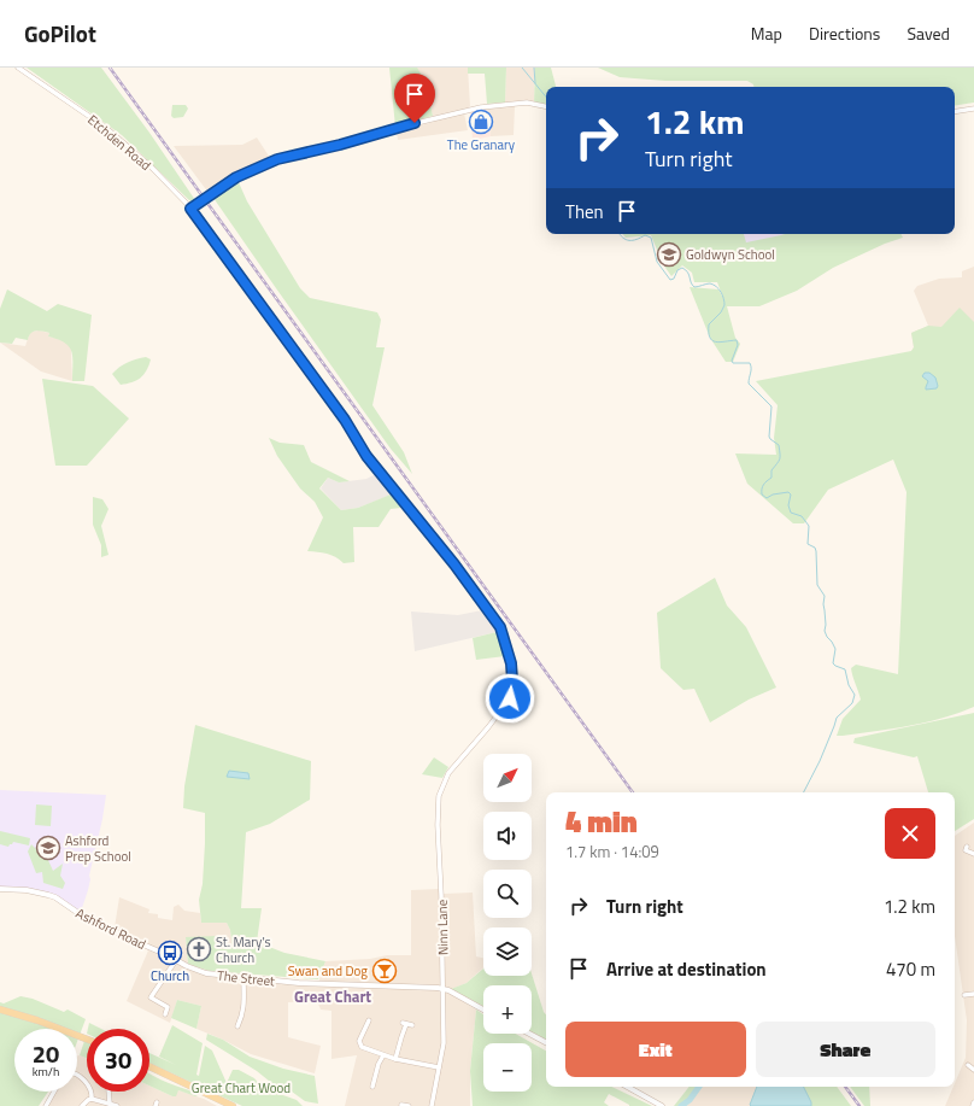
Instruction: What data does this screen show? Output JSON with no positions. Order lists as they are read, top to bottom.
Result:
{
  "streets": {
    "street": [
      "Etchden Road",
      "Ninn Lane",
      "Ashford Road",
      "The Street"
    ]
  },
  "crossings": [
    ["Etchden Road", "Ninn Lane"],
    ["Ninn Lane", "The Street"],
    ["Ashford Road", "The Street"]
  ],
  "districts": ["Great Chart"],
  "parks": ["Great Chart Wood"],
  "places": {
    "shop": ["The Granary"],
    "school or university": ["Goldwyn School", "Ashford Prep School"],
    "church": ["St. Mary's Church"],
    "bus stop": ["Church"],
    "bar": ["Swan and Dog"]
  },
  "north": "top right",
  "page": {
    "header": "GoPilot",
    "nav": ["Map", "Directions", "Saved"],
    "turn": ["1.2 km", "Turn right"],
    "then": "Then",
    "map_buttons": ["+", "−"],
    "heading": ["4 min", "1.7 km · 14:09"],
    "list": [
      {
        "name": "Turn right",
        "value": "1.2 km"
      },
      {
        "name": "Arrive at destination",
        "value": "470 m"
      }
    ],
    "buttons": ["Exit", "Share"],
    "speed": "20 km/h",
    "limit": "30"
  }
}
